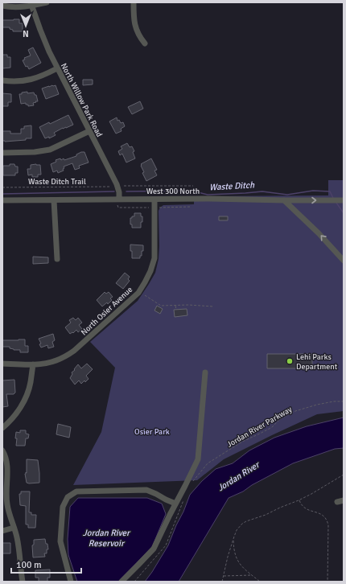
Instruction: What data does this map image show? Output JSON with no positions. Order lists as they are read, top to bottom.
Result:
{
  "streets": {
    "street": ["North Willow Park Road", "West 300 North", "North Osier Avenue"],
    "path": ["Waste Ditch Trail", "Jordan River Parkway"]
  },
  "crossings": [
    ["North Willow Park Road", "West 300 North"],
    ["West 300 North", "North Osier Avenue"]
  ],
  "water": ["Waste Ditch", "Jordan River", "Jordan River Reservoir"],
  "parks": ["Osier Park"],
  "places": ["Lehi Parks Department"],
  "scale_bar": "100 m",
  "north": "bottom"
}
